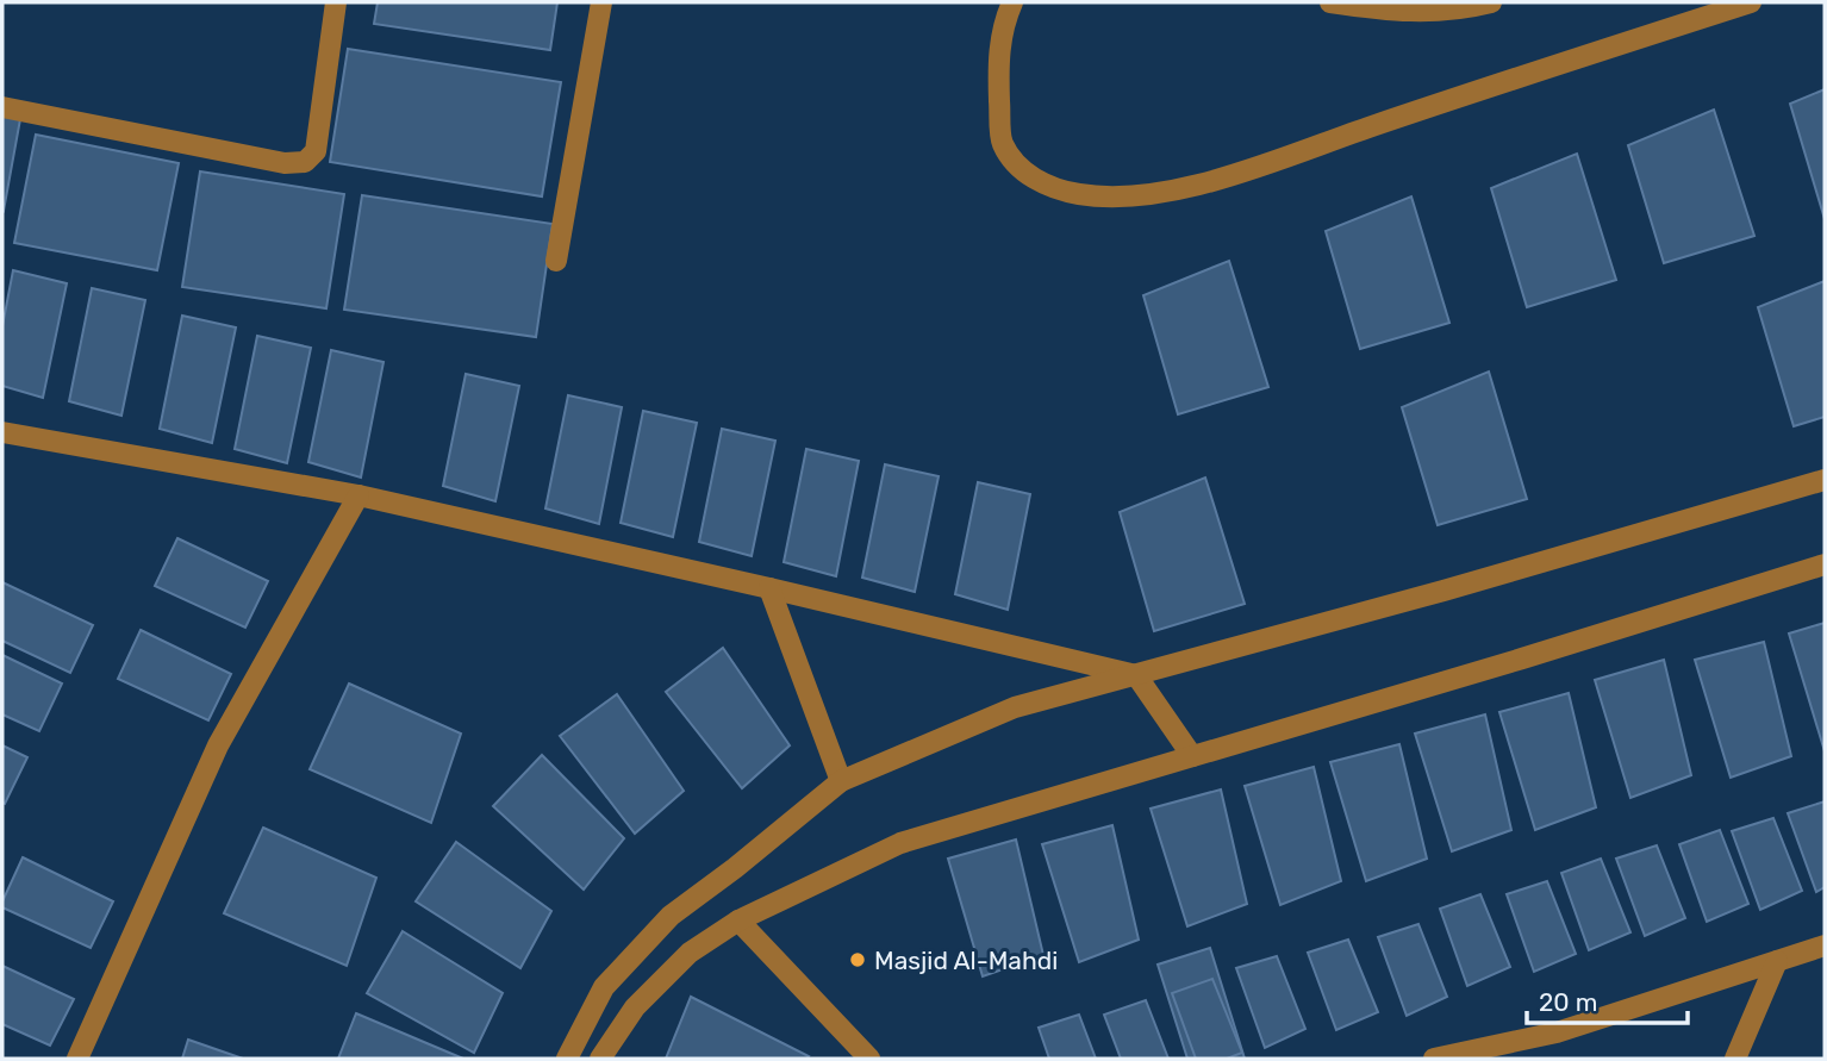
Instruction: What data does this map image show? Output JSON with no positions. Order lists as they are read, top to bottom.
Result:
{
  "places": ["Masjid Al-Mahdi"],
  "scale_bar": "20 m"
}
